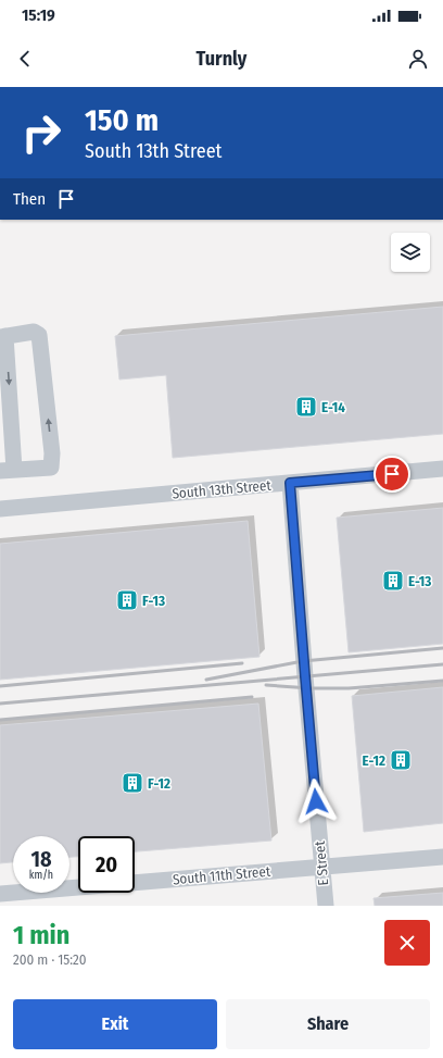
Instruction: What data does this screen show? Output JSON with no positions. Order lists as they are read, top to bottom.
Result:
{
  "streets": {
    "lane": ["South 13th Street", "E Street", "South 11th Street"]
  },
  "crossings": [
    ["South 13th Street", "E Street"],
    ["E Street", "South 11th Street"]
  ],
  "places": {
    "building": [
      "E-14",
      "E-13",
      "F-13",
      "E-12",
      "F-12"
    ]
  },
  "page": {
    "status": "15:19",
    "header": "Turnly",
    "turn": ["150 m", "South 13th Street"],
    "then": "Then",
    "speed": "18 km/h",
    "limit": "20",
    "heading": ["1 min", "200 m · 15:20"],
    "buttons": ["Exit", "Share"]
  }
}
